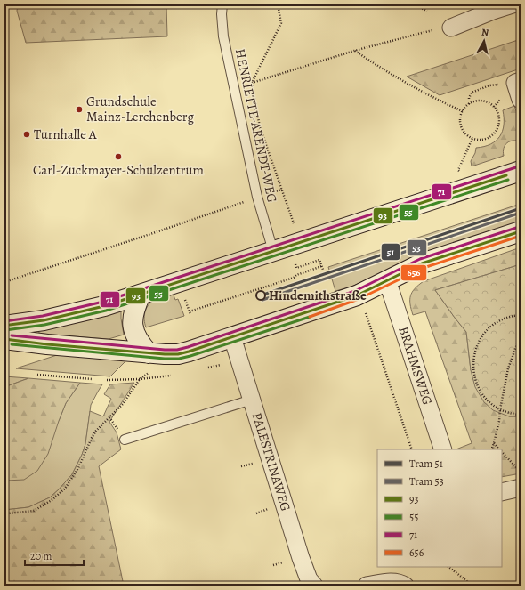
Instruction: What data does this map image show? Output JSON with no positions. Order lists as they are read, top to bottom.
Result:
{
  "streets": {
    "street": ["BRAHMSWEG", "PALESTRINAWEG"],
    "lane": ["HENRIETTE-ARENDT-WEG"]
  },
  "places": [
    "Grundschule Mainz-Lerchenberg",
    "Turnhalle A",
    "Carl-Zuckmayer-Schulzentrum",
    "Hindemithstraße"
  ],
  "lines": [
    "transit line 71",
    "transit line 93",
    "transit line 55",
    "tram line 51",
    "tram line 53",
    "transit line 656"
  ],
  "legend": [
    "Tram 51",
    "Tram 53",
    "93",
    "55",
    "71",
    "656"
  ],
  "scale_bar": "20 m",
  "north": "top"
}
